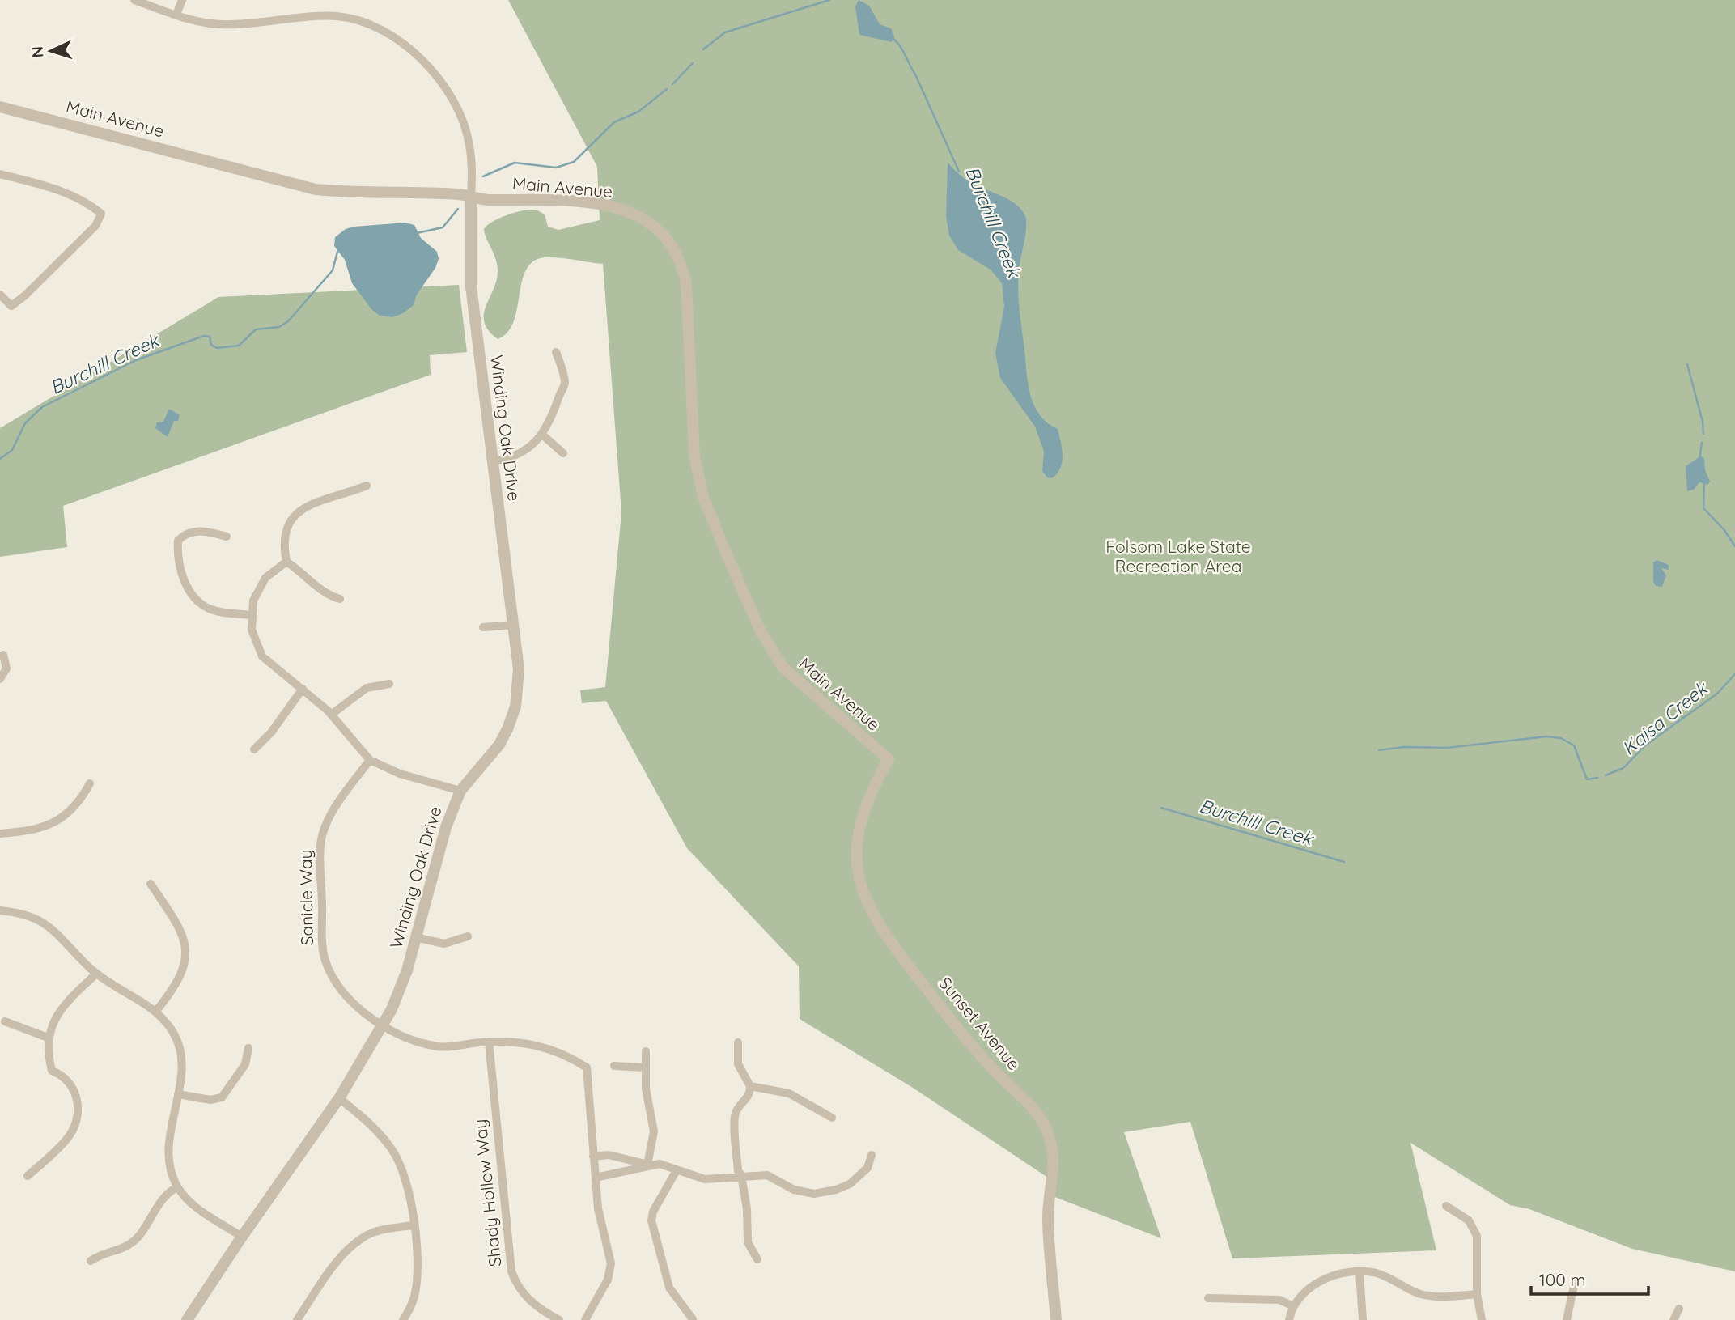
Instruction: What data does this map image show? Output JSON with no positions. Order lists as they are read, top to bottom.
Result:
{
  "streets": {
    "street": [
      "Main Avenue",
      "Winding Oak Drive",
      "Sanicle Way",
      "Sunset Avenue",
      "Shady Hollow Way"
    ]
  },
  "crossings": [
    ["Main Avenue", "Winding Oak Drive"],
    ["Main Avenue", "Sunset Avenue"],
    ["Winding Oak Drive", "Sanicle Way"],
    ["Sanicle Way", "Shady Hollow Way"]
  ],
  "water": ["Burchill Creek", "Kaisa Creek"],
  "parks": ["Folsom Lake State Recreation Area"],
  "scale_bar": "100 m",
  "north": "left"
}
